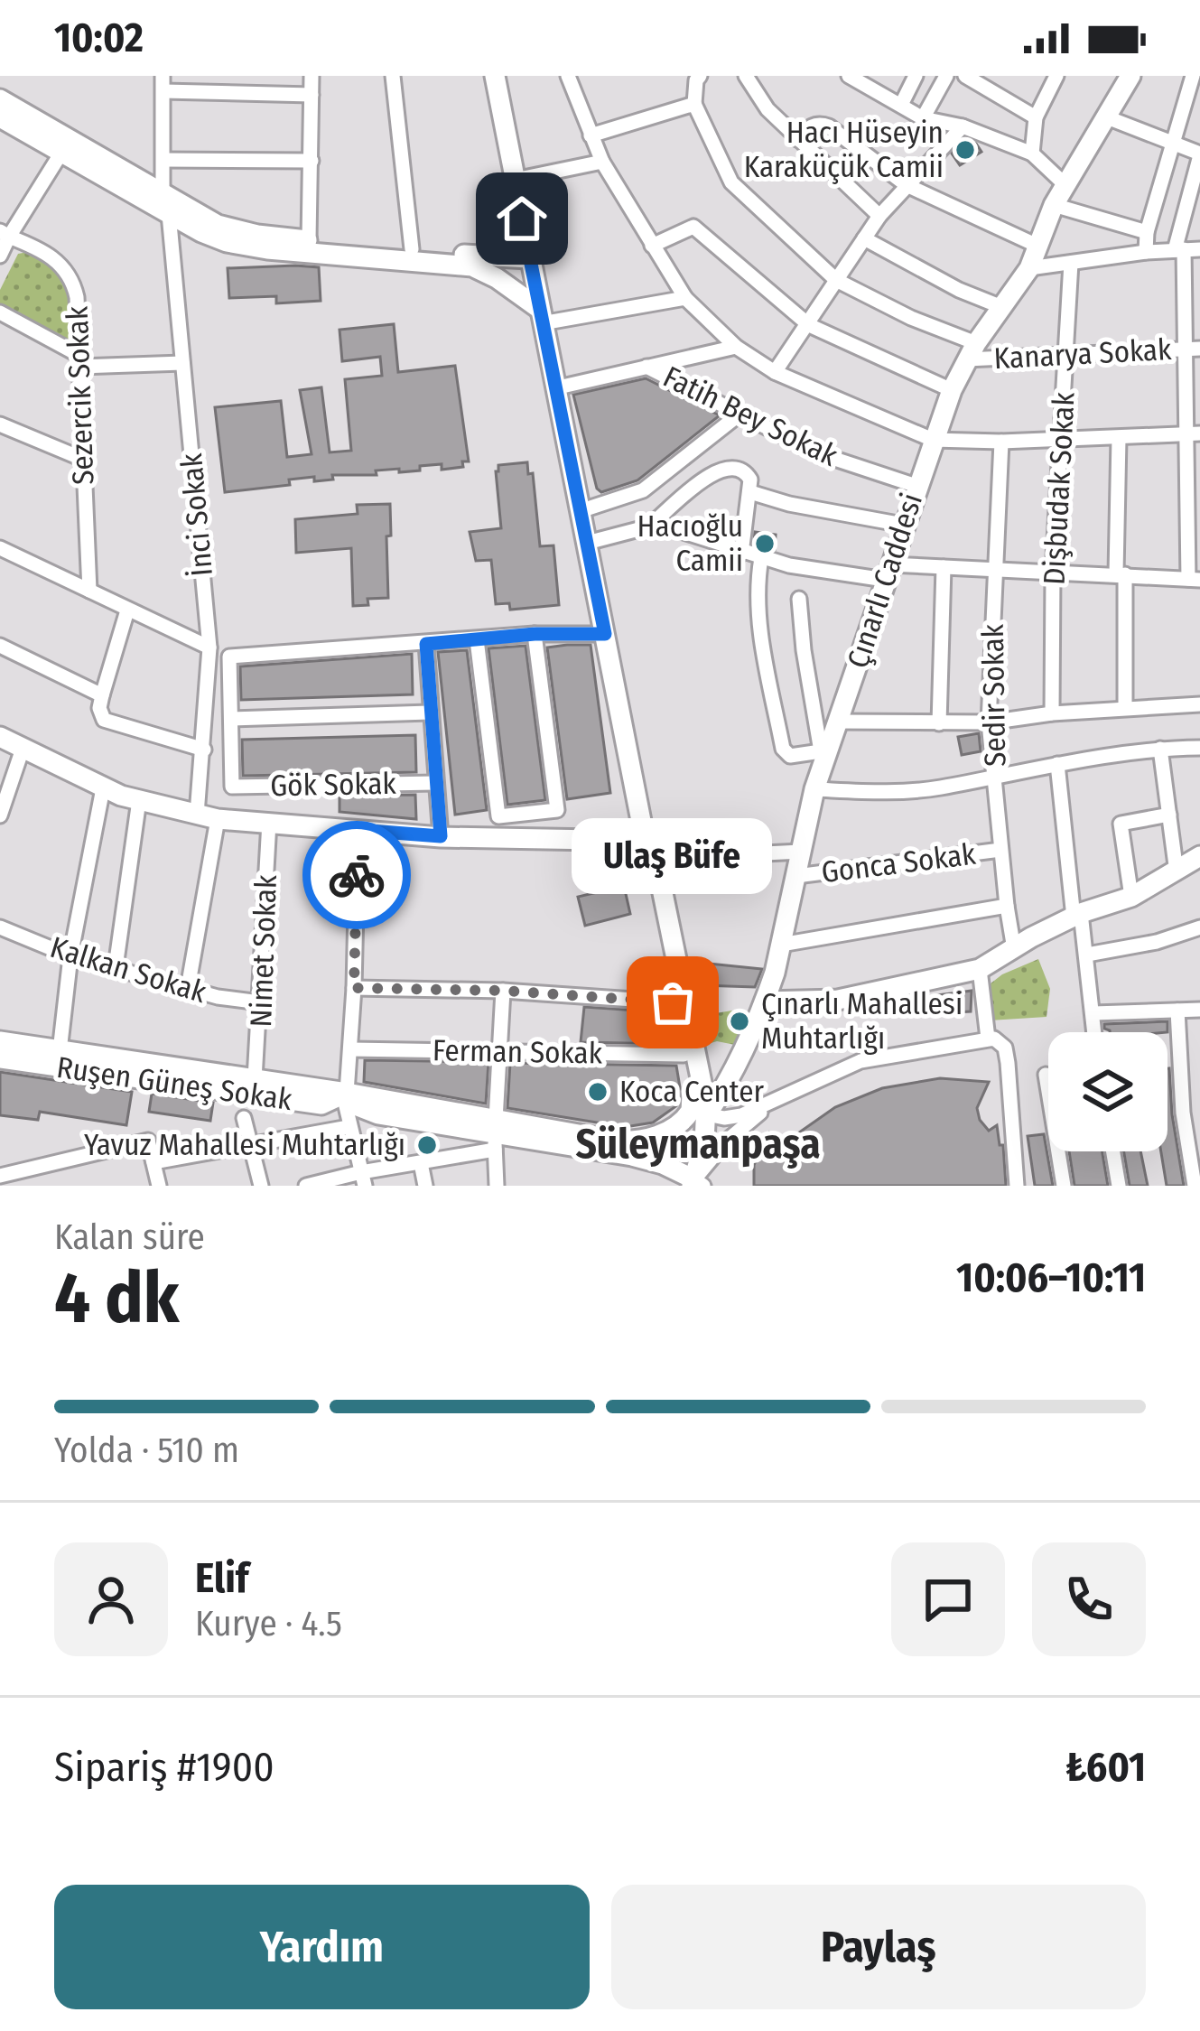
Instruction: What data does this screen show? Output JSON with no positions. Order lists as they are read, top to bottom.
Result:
{
  "streets": {
    "street": [
      "Kanarya Sokak",
      "Sezercik Sokak",
      "Fatih Bey Sokak",
      "Dişbudak Sokak",
      "İnci Sokak",
      "Çınarlı Caddesi",
      "Sedir Sokak",
      "Gök Sokak",
      "Gonca Sokak",
      "Nimet Sokak",
      "Kalkan Sokak",
      "Ferman Sokak",
      "Ruşen Güneş Sokak"
    ]
  },
  "crossings": [
    ["Kanarya Sokak", "Dişbudak Sokak"],
    ["Kanarya Sokak", "Çınarlı Caddesi"],
    ["Fatih Bey Sokak", "Çınarlı Caddesi"],
    ["İnci Sokak", "Kalkan Sokak"],
    ["Çınarlı Caddesi", "Gonca Sokak"],
    ["Sedir Sokak", "Gonca Sokak"],
    ["Nimet Sokak", "Kalkan Sokak"],
    ["Nimet Sokak", "Ruşen Güneş Sokak"]
  ],
  "districts": ["Süleymanpaşa"],
  "places": [
    "Hacı Hüseyin Karaküçük Camii",
    "Hacıoğlu Camii",
    "Ulaş Büfe",
    "Çınarlı Mahallesi Muhtarlığı",
    "Koca Center",
    "Yavuz Mahallesi Muhtarlığı"
  ],
  "page": {
    "status": "10:02",
    "bubble": "Ulaş Büfe",
    "heading": ["4 dk", "Kalan süre", "10:06–10:11"],
    "panel": [
      "Elif",
      "Kurye · 4.5",
      "Sipariş #1900",
      "₺601"
    ],
    "bar": "Yolda · 510 m",
    "buttons": ["Yardım", "Paylaş"]
  }
}
